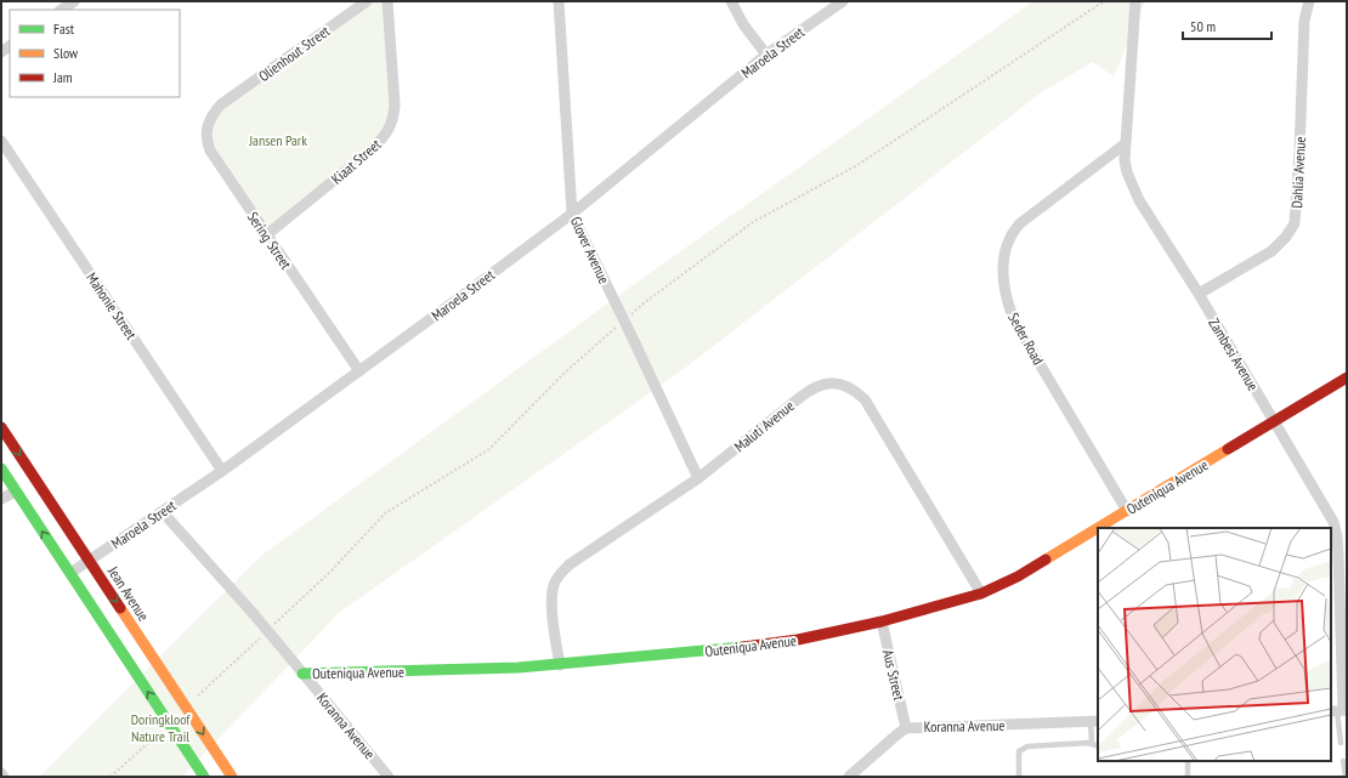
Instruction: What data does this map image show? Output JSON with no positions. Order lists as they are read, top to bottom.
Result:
{
  "streets": {
    "street": [
      "Maroela Street",
      "Olienhout Street",
      "Kiaat Street",
      "Dahlia Avenue",
      "Sering Street",
      "Glover Avenue",
      "Mahonie Street",
      "Seder Road",
      "Zambesi Avenue",
      "Maluti Avenue",
      "Outeniqua Avenue",
      "Jean Avenue",
      "Aus Street",
      "Koranna Avenue"
    ]
  },
  "crossings": [
    ["Maroela Street", "Sering Street"],
    ["Maroela Street", "Glover Avenue"],
    ["Maroela Street", "Mahonie Street"],
    ["Maroela Street", "Outeniqua Avenue"],
    ["Maroela Street", "Jean Avenue"],
    ["Olienhout Street", "Sering Street"],
    ["Kiaat Street", "Sering Street"],
    ["Dahlia Avenue", "Zambesi Avenue"],
    ["Glover Avenue", "Maluti Avenue"],
    ["Seder Road", "Zambesi Avenue"],
    ["Seder Road", "Outeniqua Avenue"],
    ["Zambesi Avenue", "Outeniqua Avenue"],
    ["Maluti Avenue", "Outeniqua Avenue"],
    ["Outeniqua Avenue", "Aus Street"],
    ["Outeniqua Avenue", "Koranna Avenue"],
    ["Aus Street", "Koranna Avenue"]
  ],
  "parks": ["Jansen Park", "Doringkloof Nature Trail"],
  "legend": ["Fast", "Slow", "Jam"],
  "scale_bar": "50 m"
}
